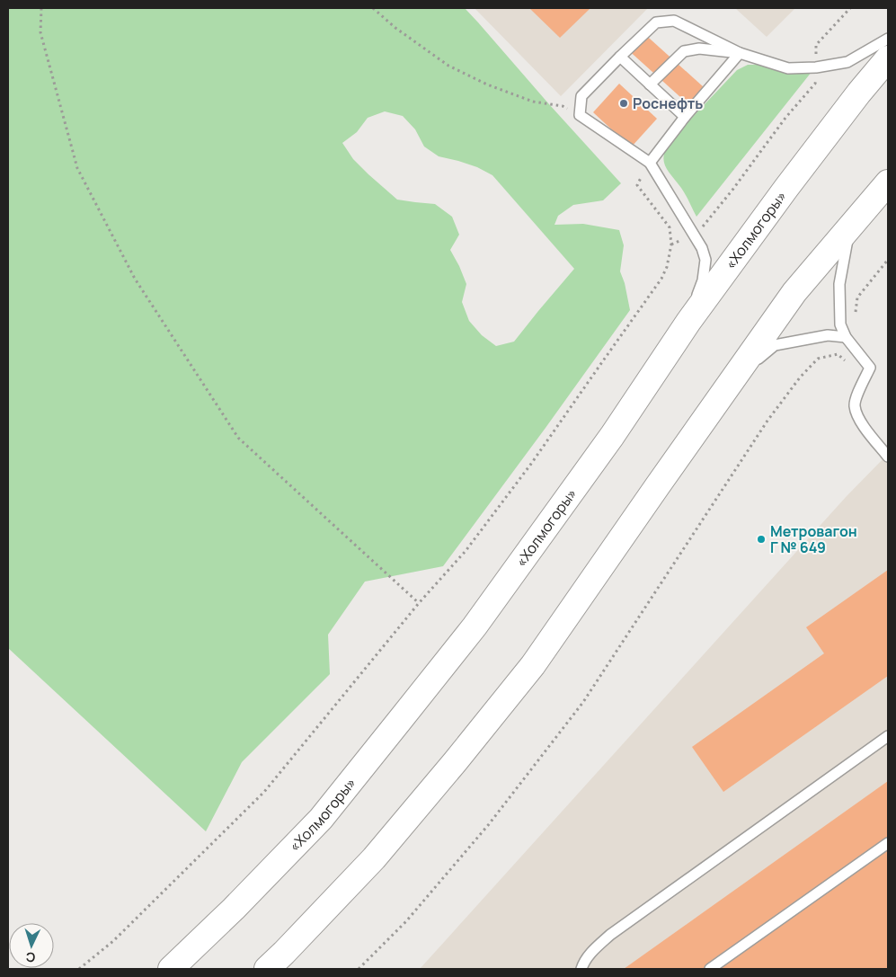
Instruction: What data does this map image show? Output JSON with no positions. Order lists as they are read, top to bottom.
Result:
{
  "streets": {
    "highway": ["«Холмогоры»"]
  },
  "places": ["Роснефть", "Метровагон Г № 649"],
  "north": "bottom"
}
